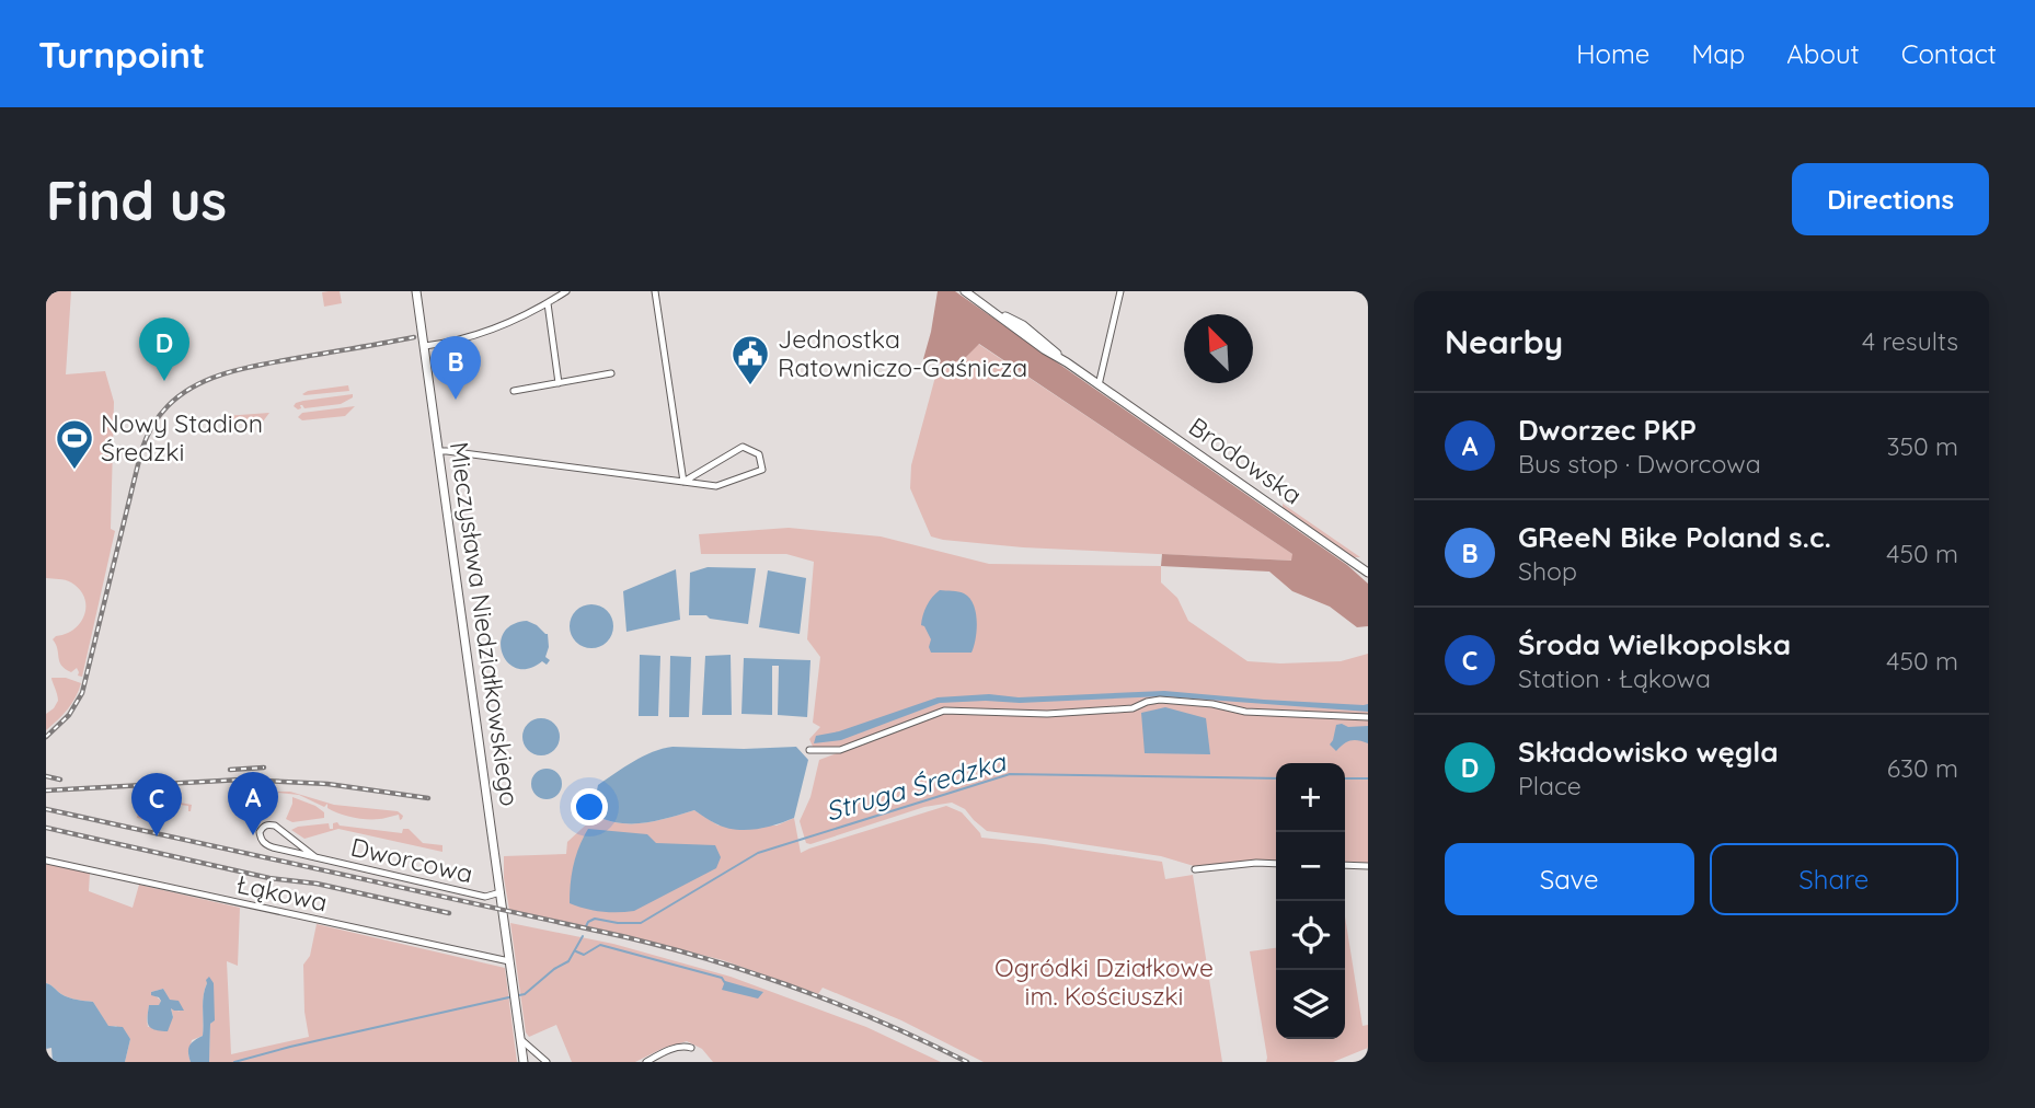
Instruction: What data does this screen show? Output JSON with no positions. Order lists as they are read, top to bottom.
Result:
{
  "streets": {
    "street": [
      "Brodowska",
      "Mieczysława Niedziałkowskiego",
      "Dworcowa",
      "Łąkowa"
    ]
  },
  "crossings": [
    ["Mieczysława Niedziałkowskiego", "Dworcowa"],
    ["Mieczysława Niedziałkowskiego", "Łąkowa"]
  ],
  "water": ["Struga Średzka"],
  "parks": ["Ogródki Działkowe im. Kościuszki"],
  "places": {
    "public building": ["Jednostka Ratowniczo-Gaśnicza"],
    "sports": ["Nowy Stadion Średzki"]
  },
  "north": "top left",
  "page": {
    "header": "Turnpoint",
    "nav": [
      "Home",
      "Map",
      "About",
      "Contact"
    ],
    "buttons": [
      "Directions",
      ["Save", "Share"]
    ],
    "title": "Find us",
    "heading": ["Nearby", "4 results"],
    "pins": [
      "D",
      "B",
      "A",
      "C"
    ],
    "list": [
      {
        "mark": "A",
        "name": "Dworzec PKP",
        "note": "Bus stop · Dworcowa",
        "value": "350 m"
      },
      {
        "mark": "B",
        "name": "GReeN Bike Poland s.c.",
        "note": "Shop",
        "value": "450 m"
      },
      {
        "mark": "C",
        "name": "Środa Wielkopolska",
        "note": "Station · Łąkowa",
        "value": "450 m"
      },
      {
        "mark": "D",
        "name": "Składowisko węgla",
        "note": "Place",
        "value": "630 m"
      }
    ],
    "map_buttons": ["+", "−"]
  }
}
